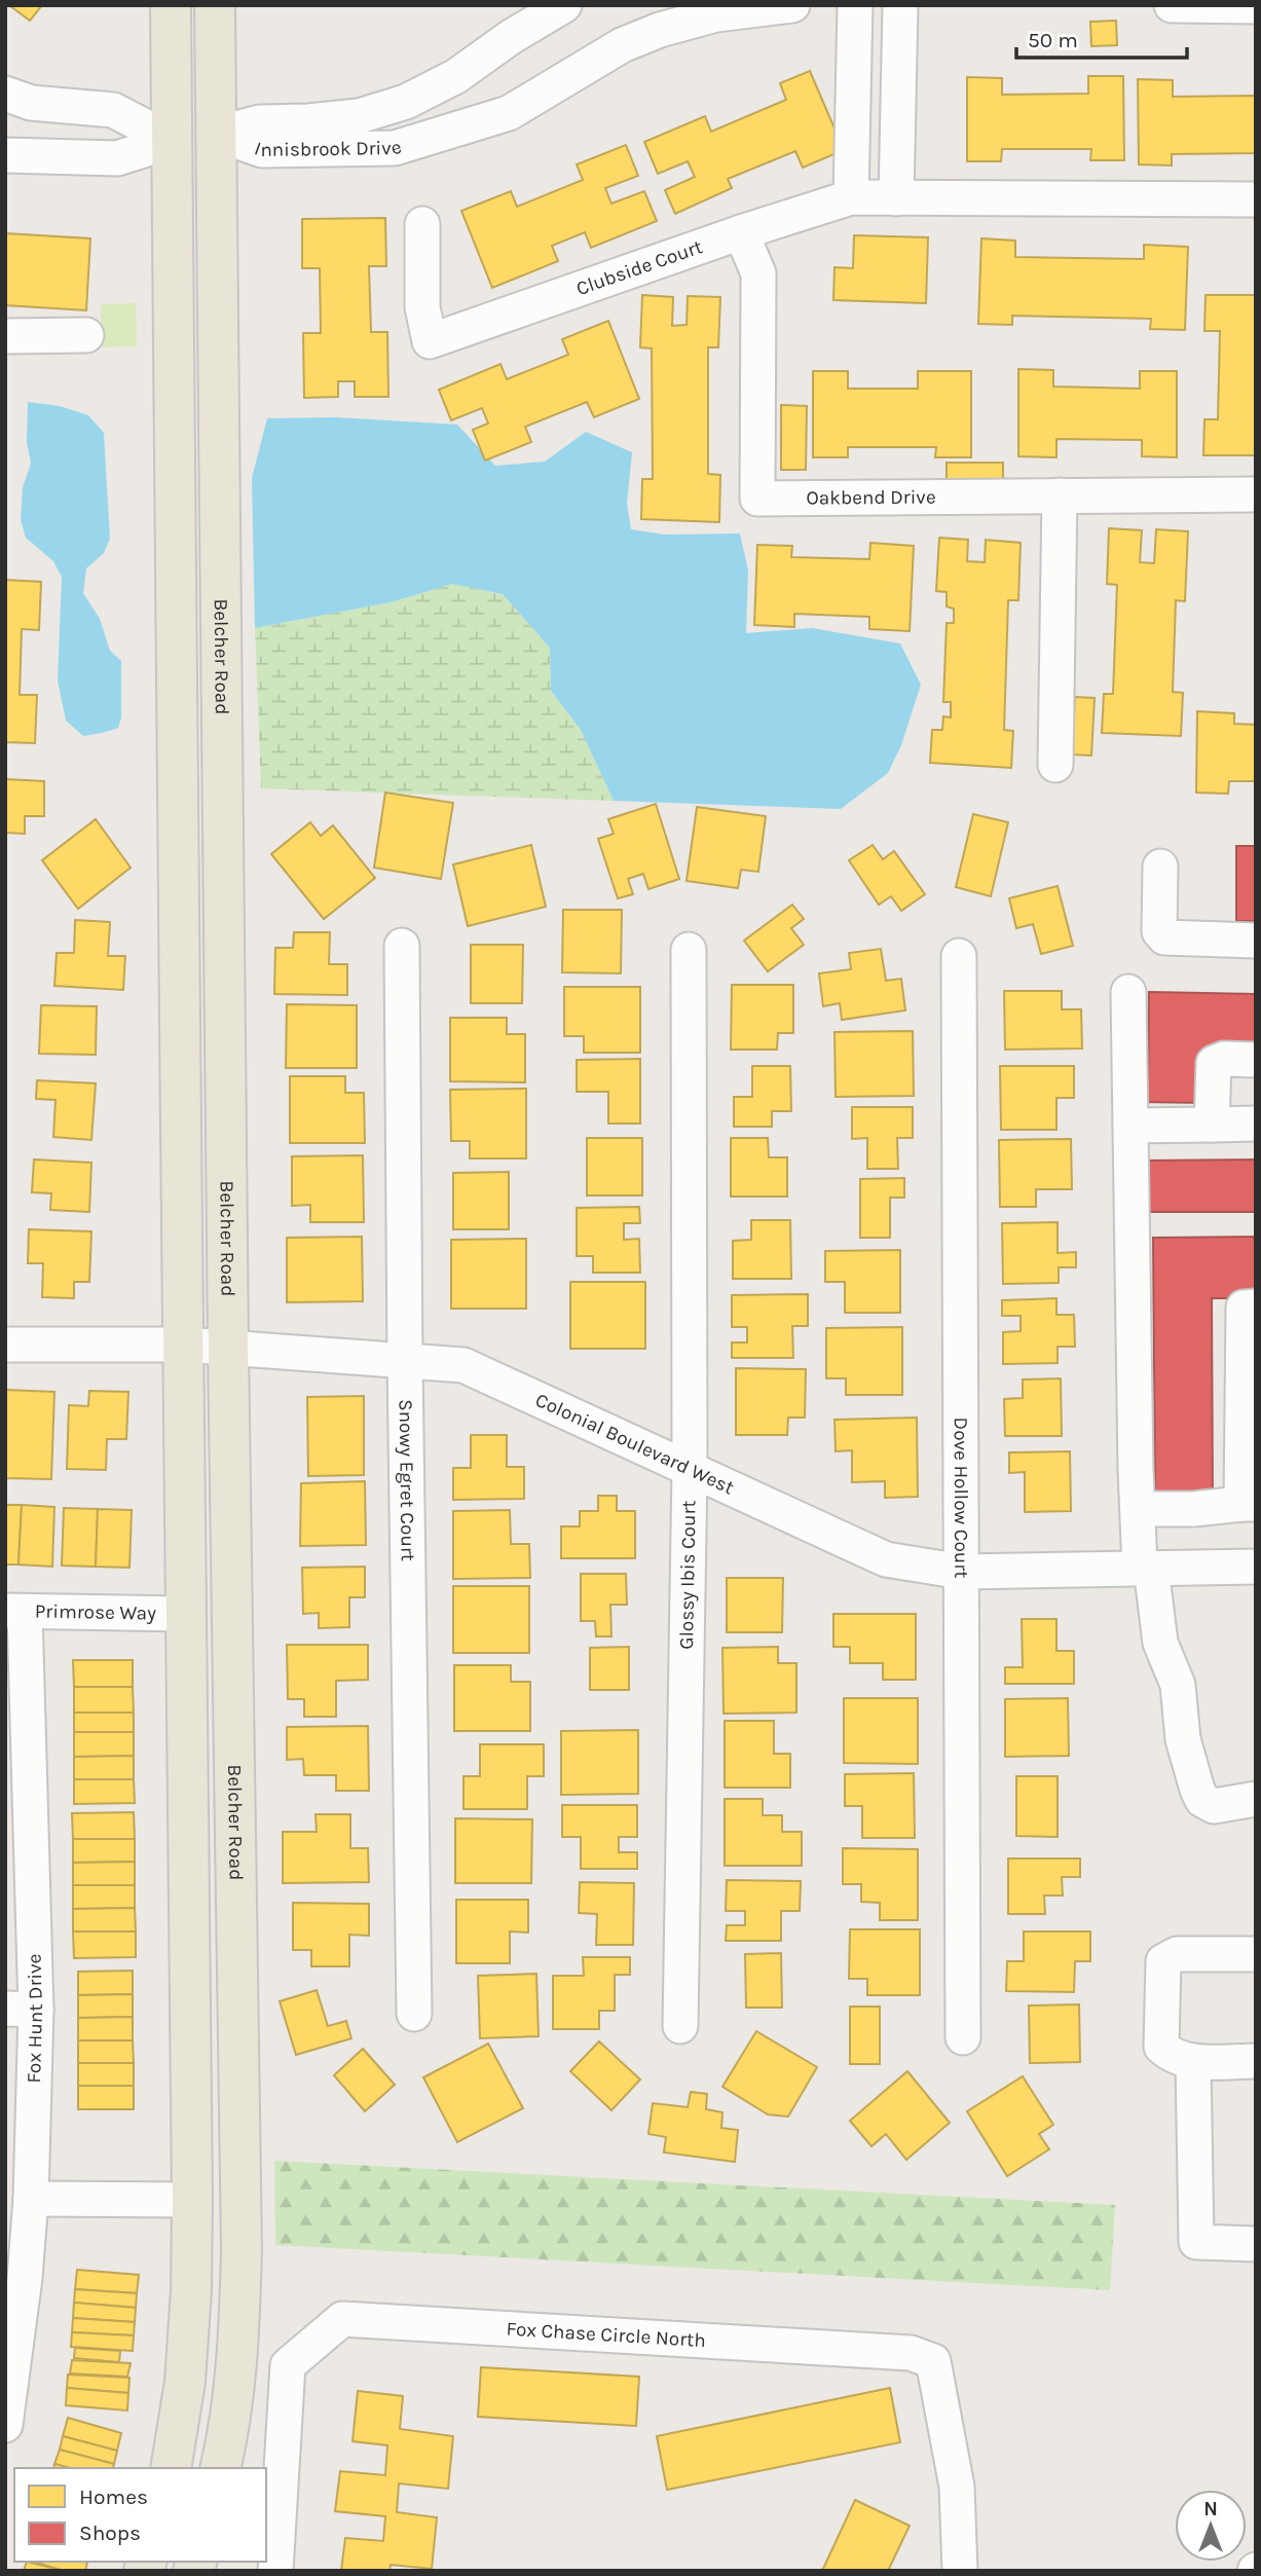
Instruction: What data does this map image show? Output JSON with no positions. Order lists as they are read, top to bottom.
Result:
{
  "streets": {
    "main road": ["Belcher Road"],
    "street": [
      "Innisbrook Drive",
      "Clubside Court",
      "Oakbend Drive",
      "Colonial Boulevard West",
      "Snowy Egret Court",
      "Dove Hollow Court",
      "Glossy Ibis Court",
      "Primrose Way",
      "Fox Hunt Drive",
      "Fox Chase Circle North"
    ]
  },
  "crossings": [
    ["Innisbrook Drive", "Belcher Road"],
    ["Clubside Court", "Oakbend Drive"],
    ["Belcher Road", "Colonial Boulevard West"],
    ["Colonial Boulevard West", "Snowy Egret Court"],
    ["Colonial Boulevard West", "Dove Hollow Court"],
    ["Colonial Boulevard West", "Glossy Ibis Court"],
    ["Primrose Way", "Fox Hunt Drive"]
  ],
  "legend": ["Homes", "Shops"],
  "scale_bar": "50 m",
  "north": "top"
}
